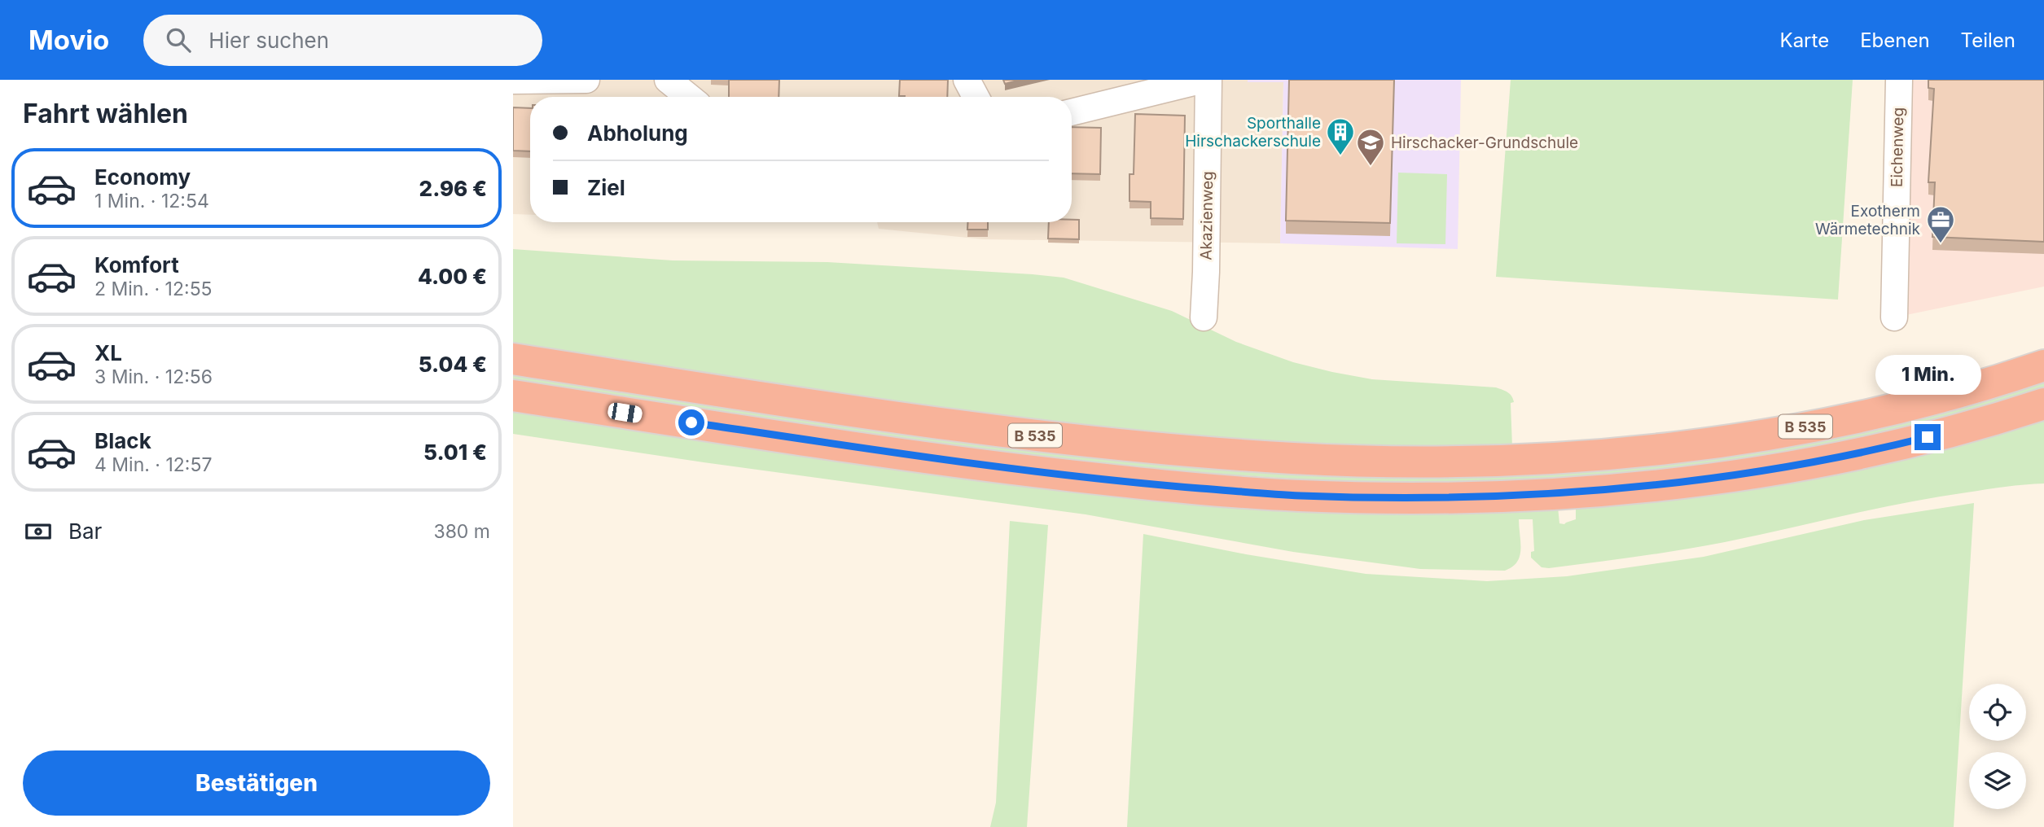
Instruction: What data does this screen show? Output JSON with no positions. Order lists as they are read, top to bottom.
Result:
{
  "streets": {
    "highway": ["B 535"],
    "street": ["Eichenweg", "Akazienweg"]
  },
  "places": {
    "building": ["Sporthalle Hirschackerschule"],
    "school or university": ["Hirschacker-Grundschule"],
    "office": ["Exotherm Wärmetechnik"]
  },
  "page": {
    "header": "Movio",
    "search": "Hier suchen",
    "nav": ["Karte", "Ebenen", "Teilen"],
    "heading": "Fahrt wählen",
    "banner": ["Abholung", "Ziel"],
    "list": [
      {
        "name": "Economy",
        "note": "1 Min. · 12:54",
        "value": "2.96 €"
      },
      {
        "name": "Komfort",
        "note": "2 Min. · 12:55",
        "value": "4.00 €"
      },
      {
        "name": "XL",
        "note": "3 Min. · 12:56",
        "value": "5.04 €"
      },
      {
        "name": "Black",
        "note": "4 Min. · 12:57",
        "value": "5.01 €"
      }
    ],
    "bubble": "1 Min.",
    "pay": ["Bar", "380 m"],
    "buttons": "Bestätigen"
  }
}
